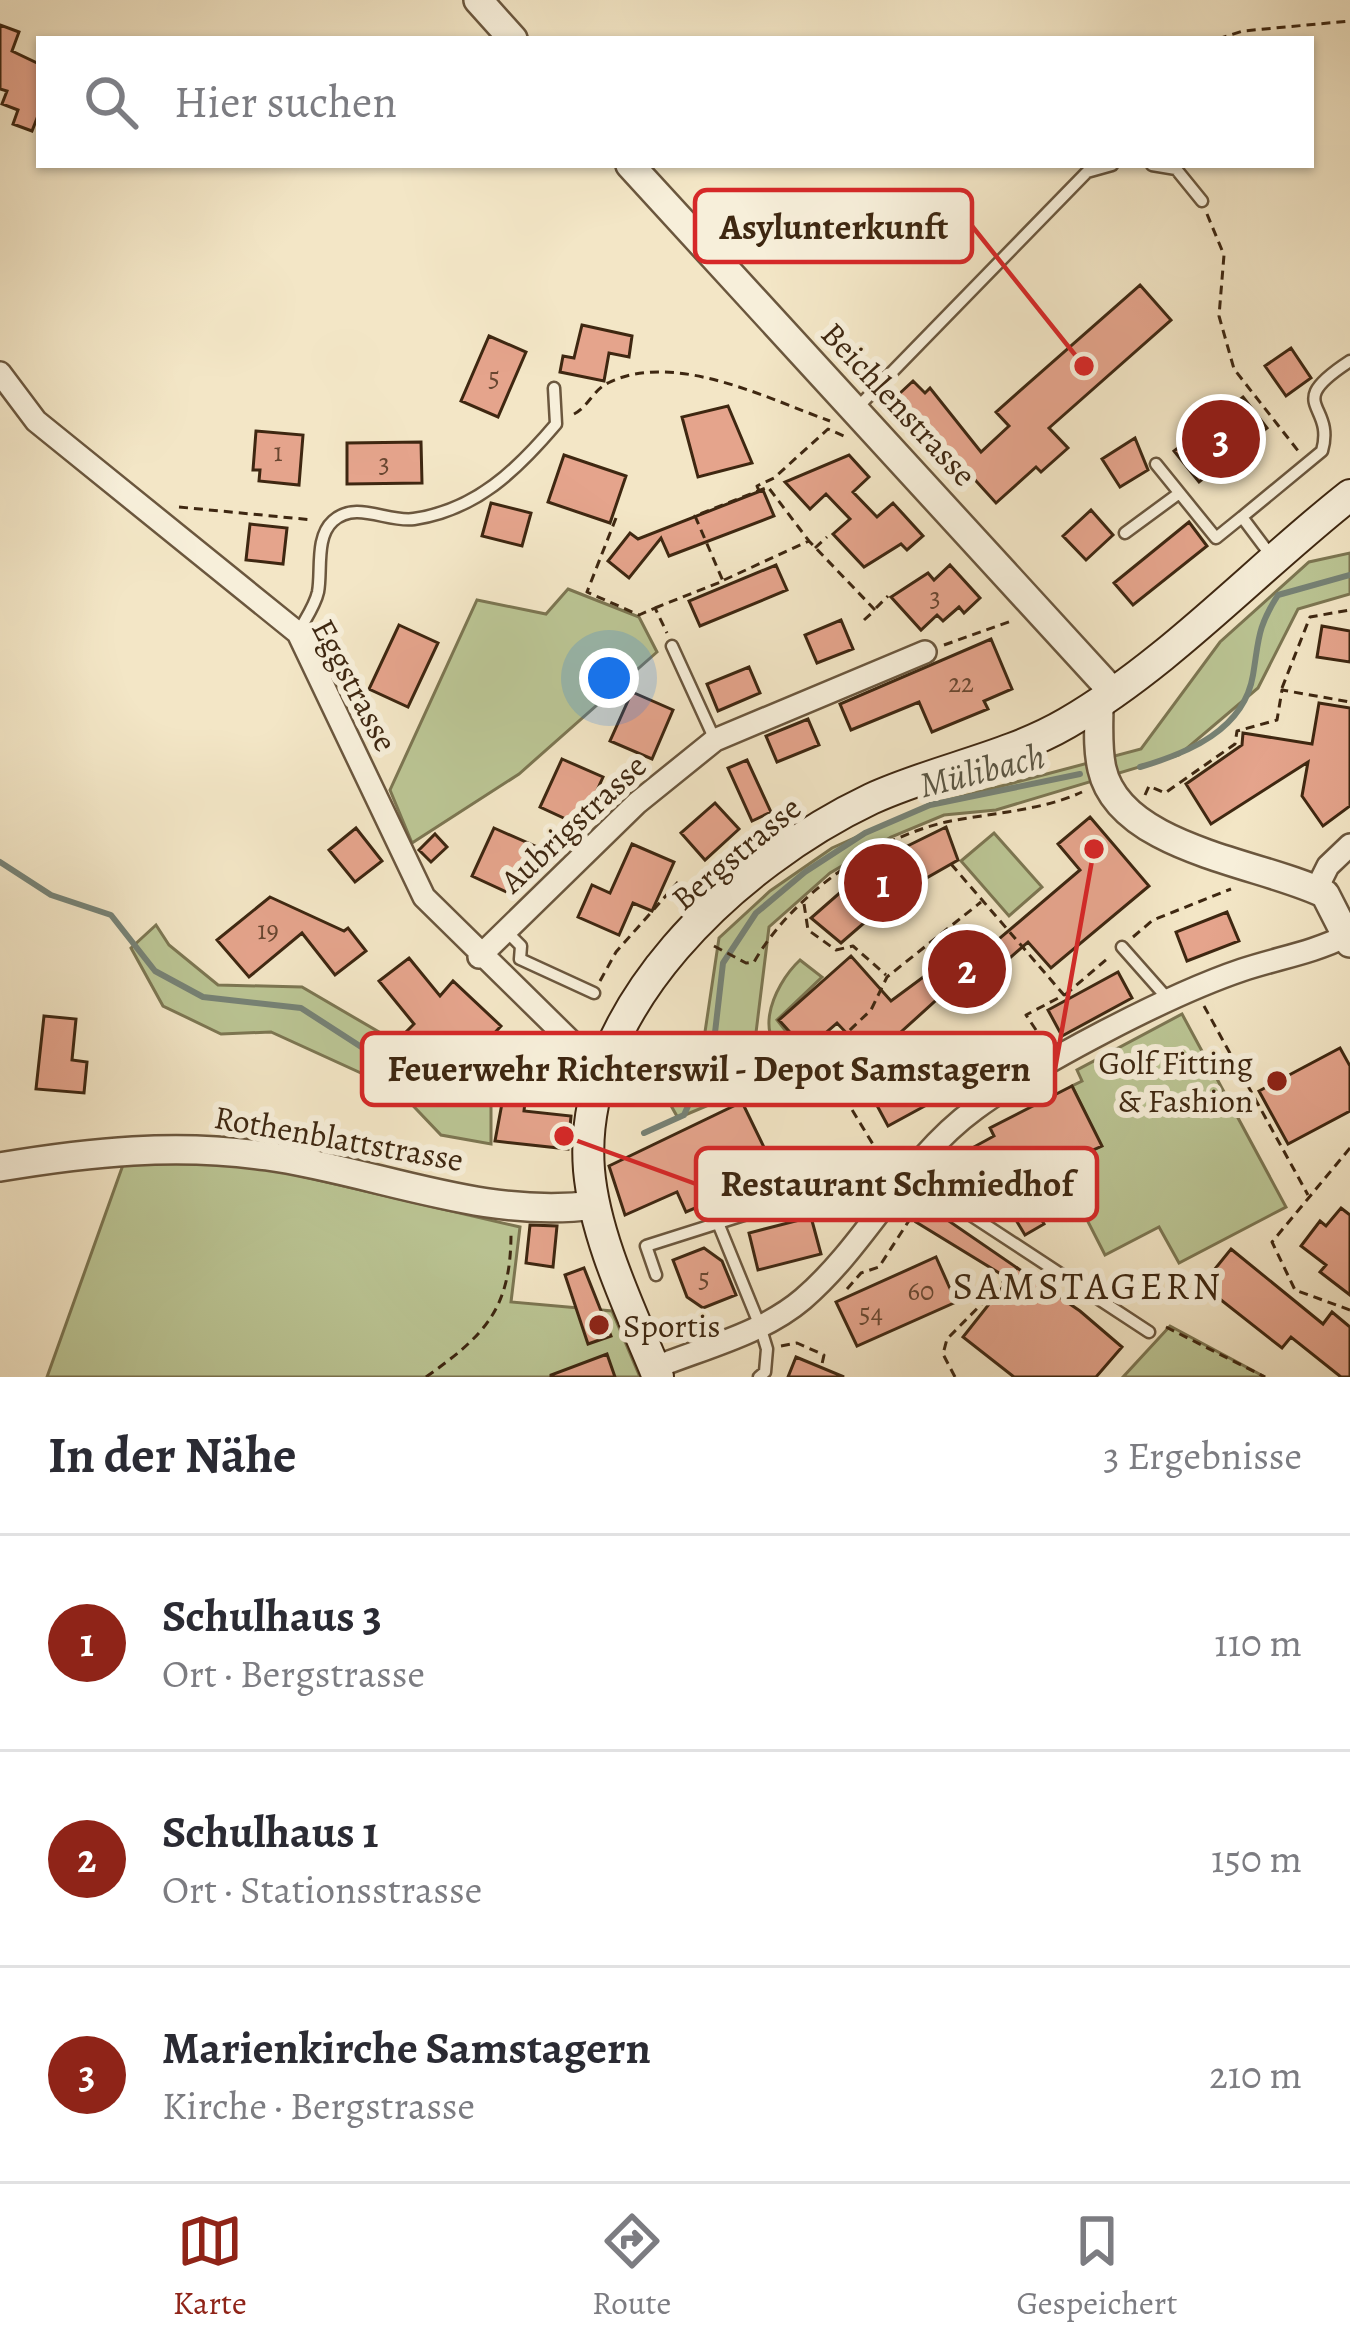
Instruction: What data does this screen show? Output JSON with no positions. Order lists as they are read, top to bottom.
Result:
{
  "streets": {
    "main road": ["Bergstrasse"],
    "street": [
      "Beichlenstrasse",
      "Eggstrasse",
      "Aubrigstrasse",
      "Rothenblattstrasse"
    ]
  },
  "crossings": [
    ["Beichlenstrasse", "Bergstrasse"],
    ["Eggstrasse", "Aubrigstrasse"],
    ["Eggstrasse", "Bergstrasse"],
    ["Bergstrasse", "Rothenblattstrasse"]
  ],
  "districts": ["SAMSTAGERN"],
  "water": ["Mülibach"],
  "places": [
    "Asylunterkunft",
    "Feuerwehr Richterswil - Depot Samstagern",
    "Golf Fitting & Fashion",
    "Restaurant Schmiedhof",
    "Sportis"
  ],
  "house_numbers": [
    "5",
    "1",
    "3",
    "3",
    "22",
    "19",
    "5",
    "60",
    "54"
  ],
  "page": {
    "search": "Hier suchen",
    "pins": ["3", "1", "2"],
    "heading": ["In der Nähe", "3 Ergebnisse"],
    "list": [
      {
        "mark": "1",
        "name": "Schulhaus 3",
        "note": "Ort · Bergstrasse",
        "value": "110 m"
      },
      {
        "mark": "2",
        "name": "Schulhaus 1",
        "note": "Ort · Stationsstrasse",
        "value": "150 m"
      },
      {
        "mark": "3",
        "name": "Marienkirche Samstagern",
        "note": "Kirche · Bergstrasse",
        "value": "210 m"
      }
    ],
    "nav": ["Karte", "Route", "Gespeichert"]
  }
}
